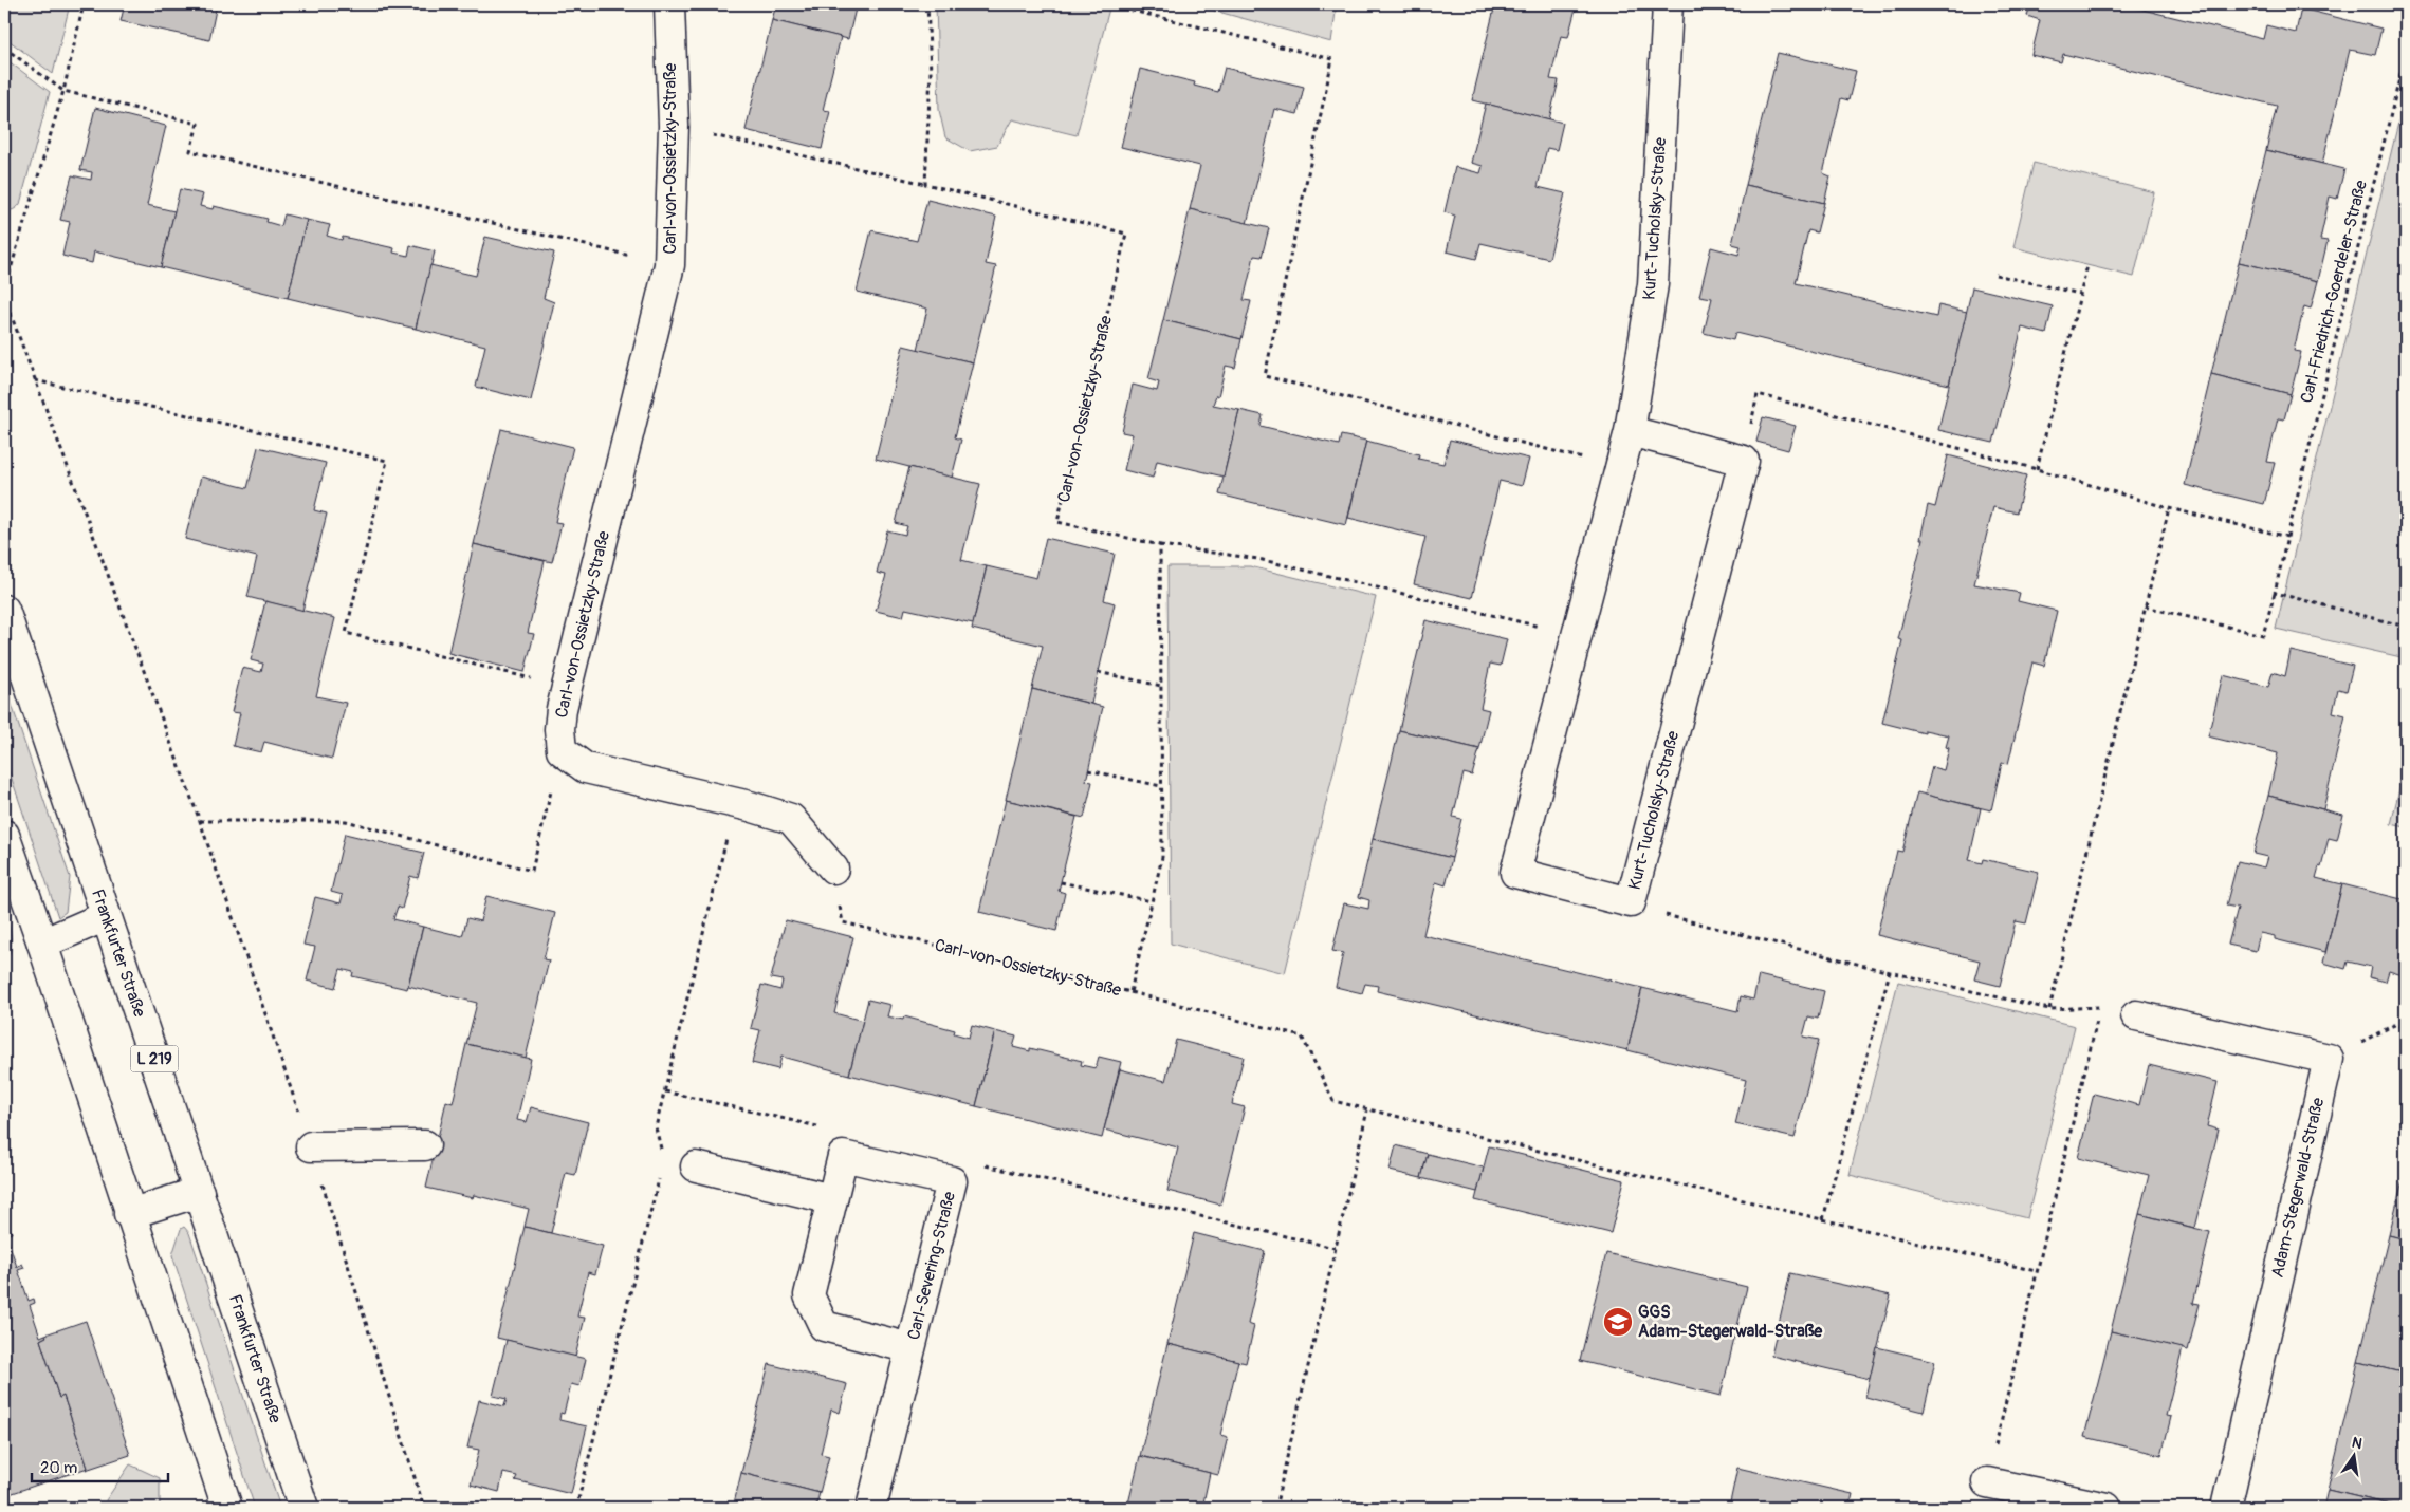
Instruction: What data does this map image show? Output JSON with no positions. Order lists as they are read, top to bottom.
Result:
{
  "streets": {
    "street": [
      "Carl-von-Ossietzky-Straße",
      "Kurt-Tucholsky-Straße",
      "Frankfurter Straße",
      "L 219",
      "Adam-Stegerwald-Straße",
      "Carl-Severing-Straße"
    ],
    "path": ["Carl-Friedrich-Goerdeler-Straße"]
  },
  "places": {
    "school or university": ["GGS Adam-Stegerwald-Straße"]
  },
  "scale_bar": "20 m",
  "north": "top"
}
